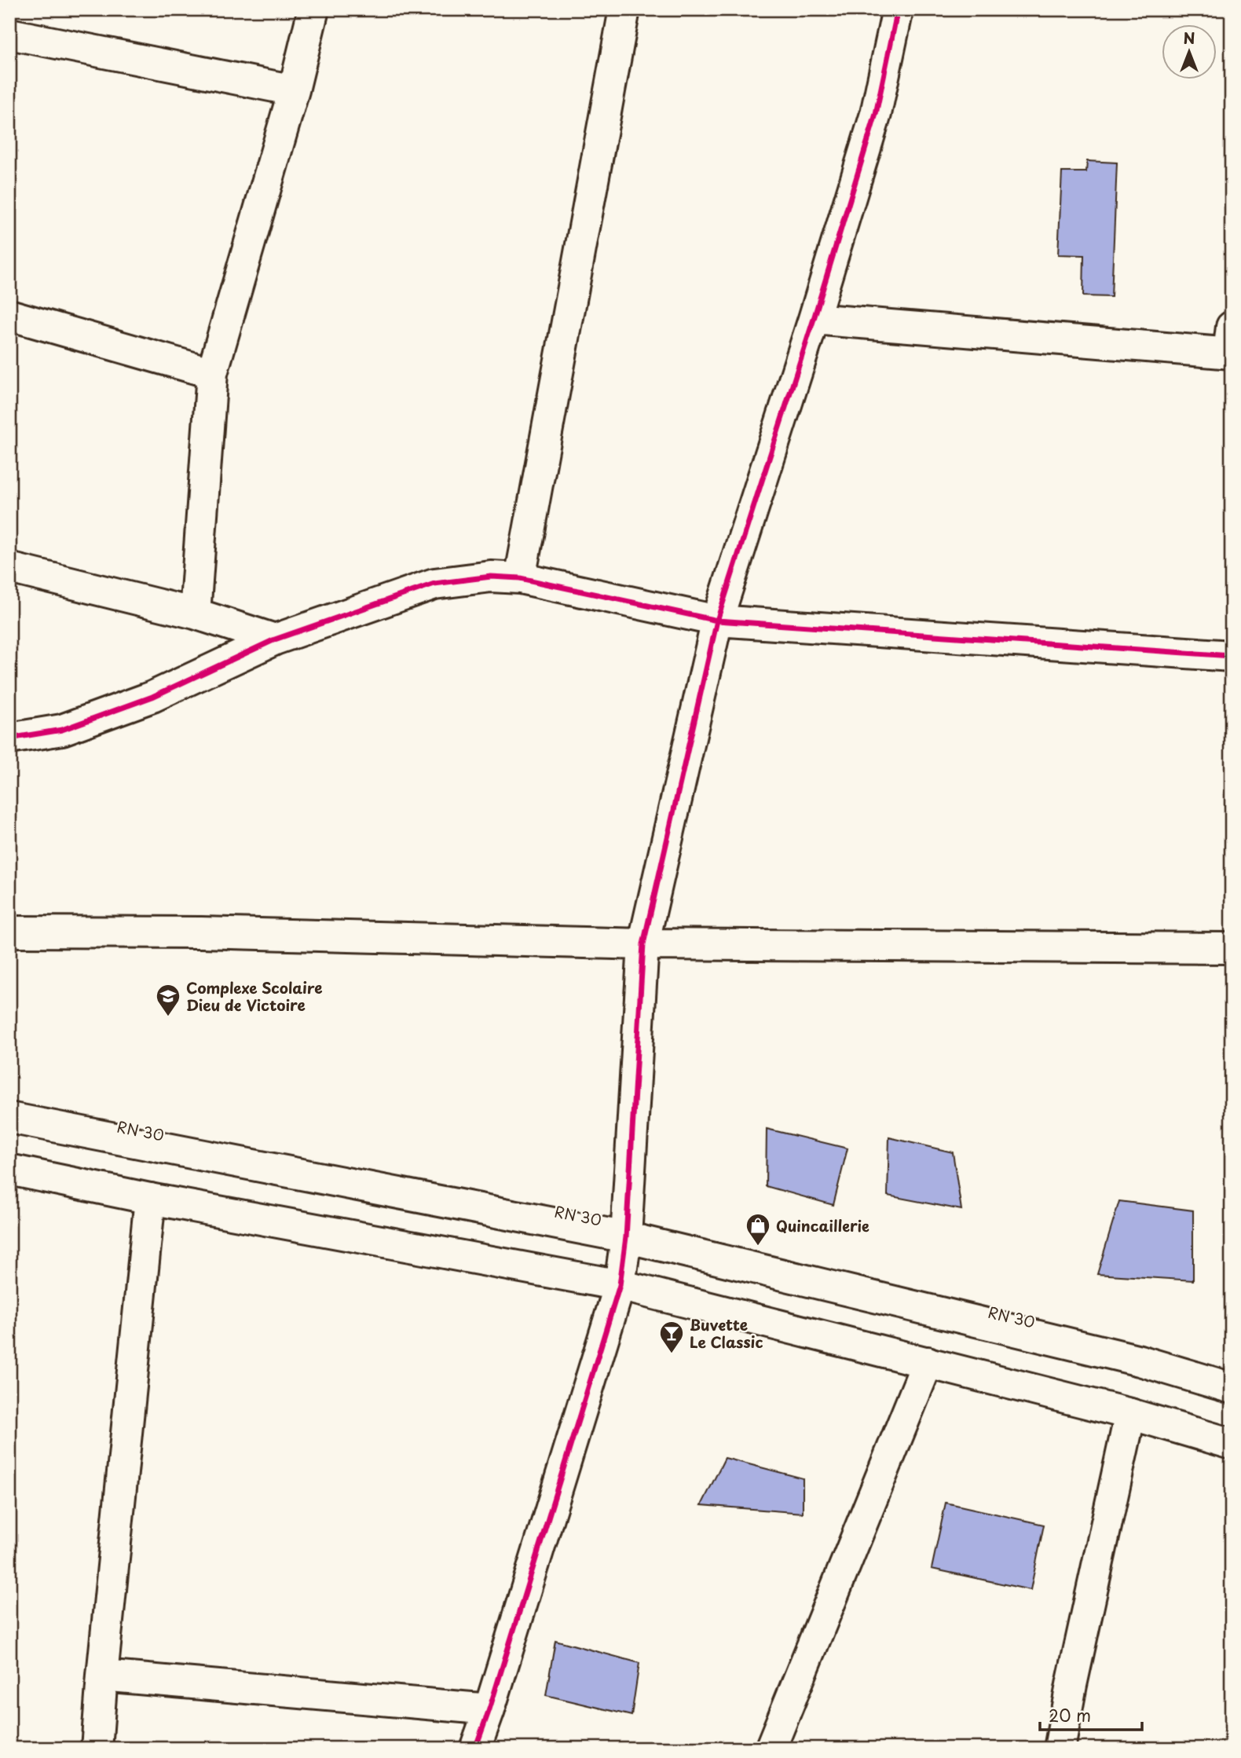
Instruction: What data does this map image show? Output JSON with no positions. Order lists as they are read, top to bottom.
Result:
{
  "streets": {
    "street": ["RN 30"]
  },
  "places": {
    "school or university": ["Complexe Scolaire Dieu de Victoire"],
    "shop": ["Quincaillerie"],
    "bar": ["Buvette Le Classic"]
  },
  "scale_bar": "20 m",
  "north": "top"
}
